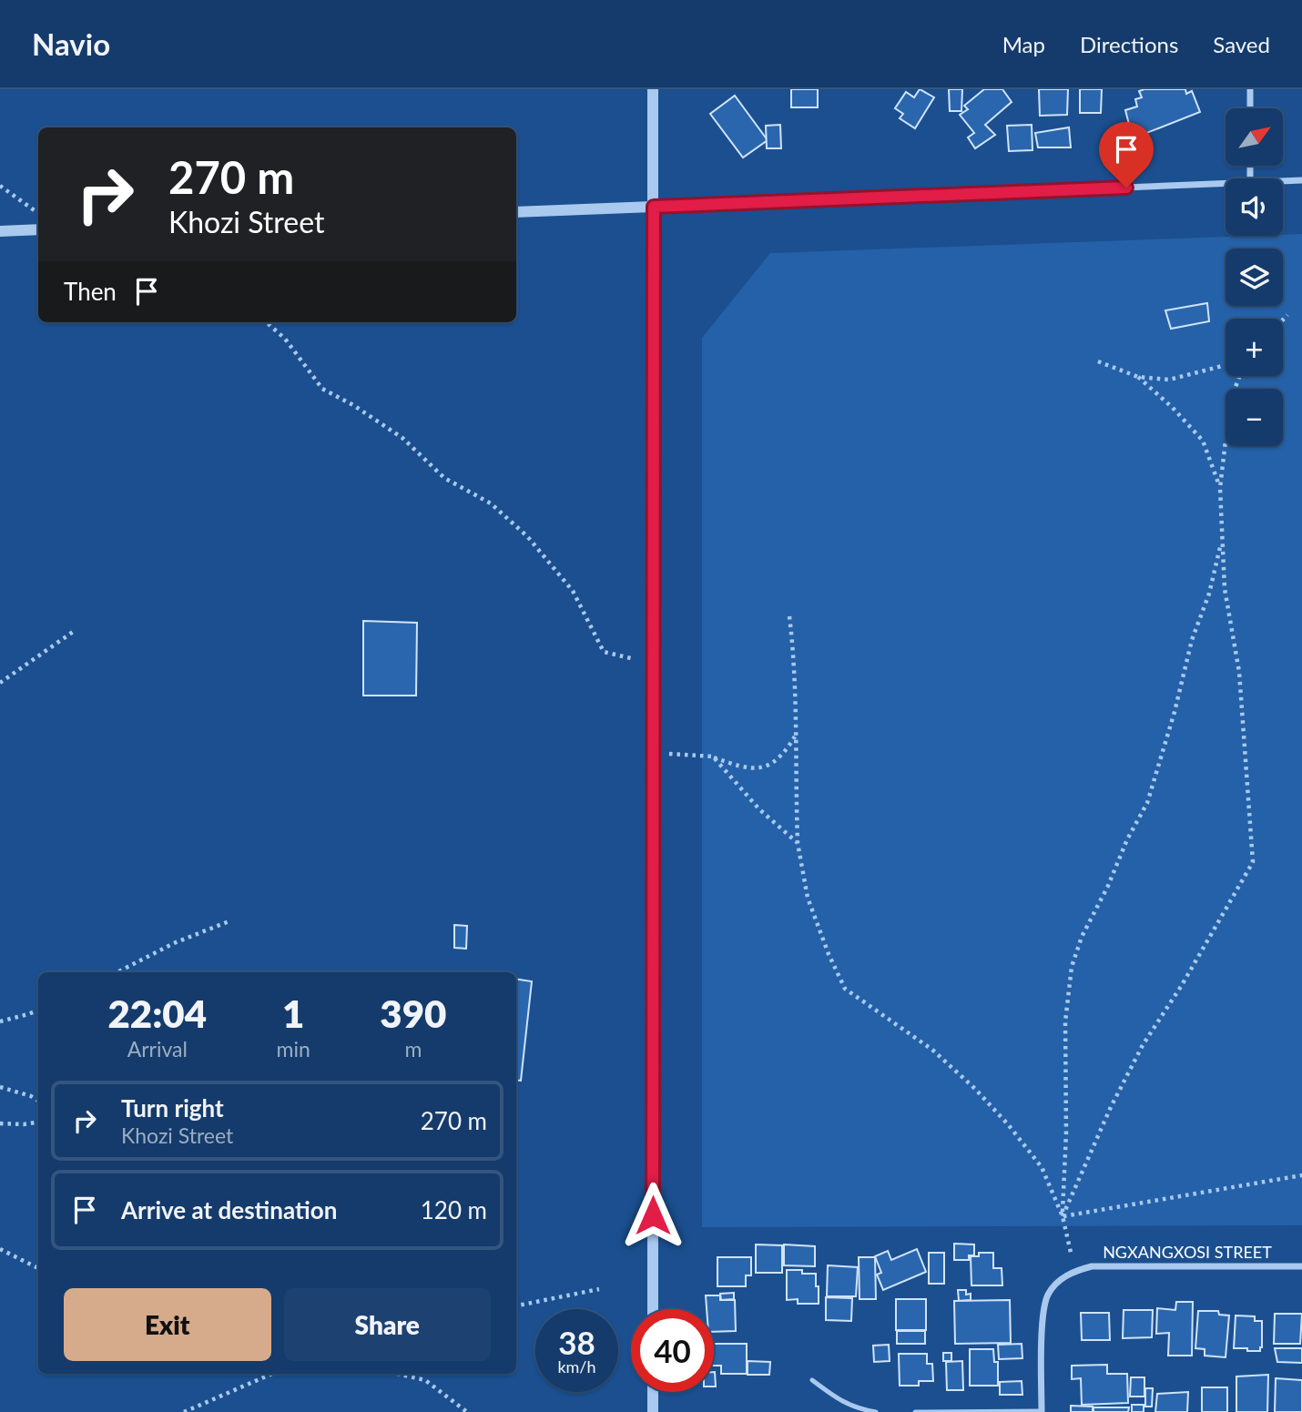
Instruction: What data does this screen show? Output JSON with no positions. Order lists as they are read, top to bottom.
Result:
{
  "streets": {
    "street": ["NGXANGXOSI STREET"]
  },
  "north": "top right",
  "page": {
    "header": "Navio",
    "nav": ["Map", "Directions", "Saved"],
    "map_buttons": ["+", "−"],
    "turn": ["270 m", "Khozi Street"],
    "then": "Then",
    "eta": [
      "22:04",
      "Arrival",
      "1",
      "min",
      "390",
      "m"
    ],
    "list": [
      {
        "name": "Turn right",
        "note": "Khozi Street",
        "value": "270 m"
      },
      {
        "name": "Arrive at destination",
        "value": "120 m"
      }
    ],
    "buttons": ["Exit", "Share"],
    "speed": "38 km/h",
    "limit": "40"
  }
}
